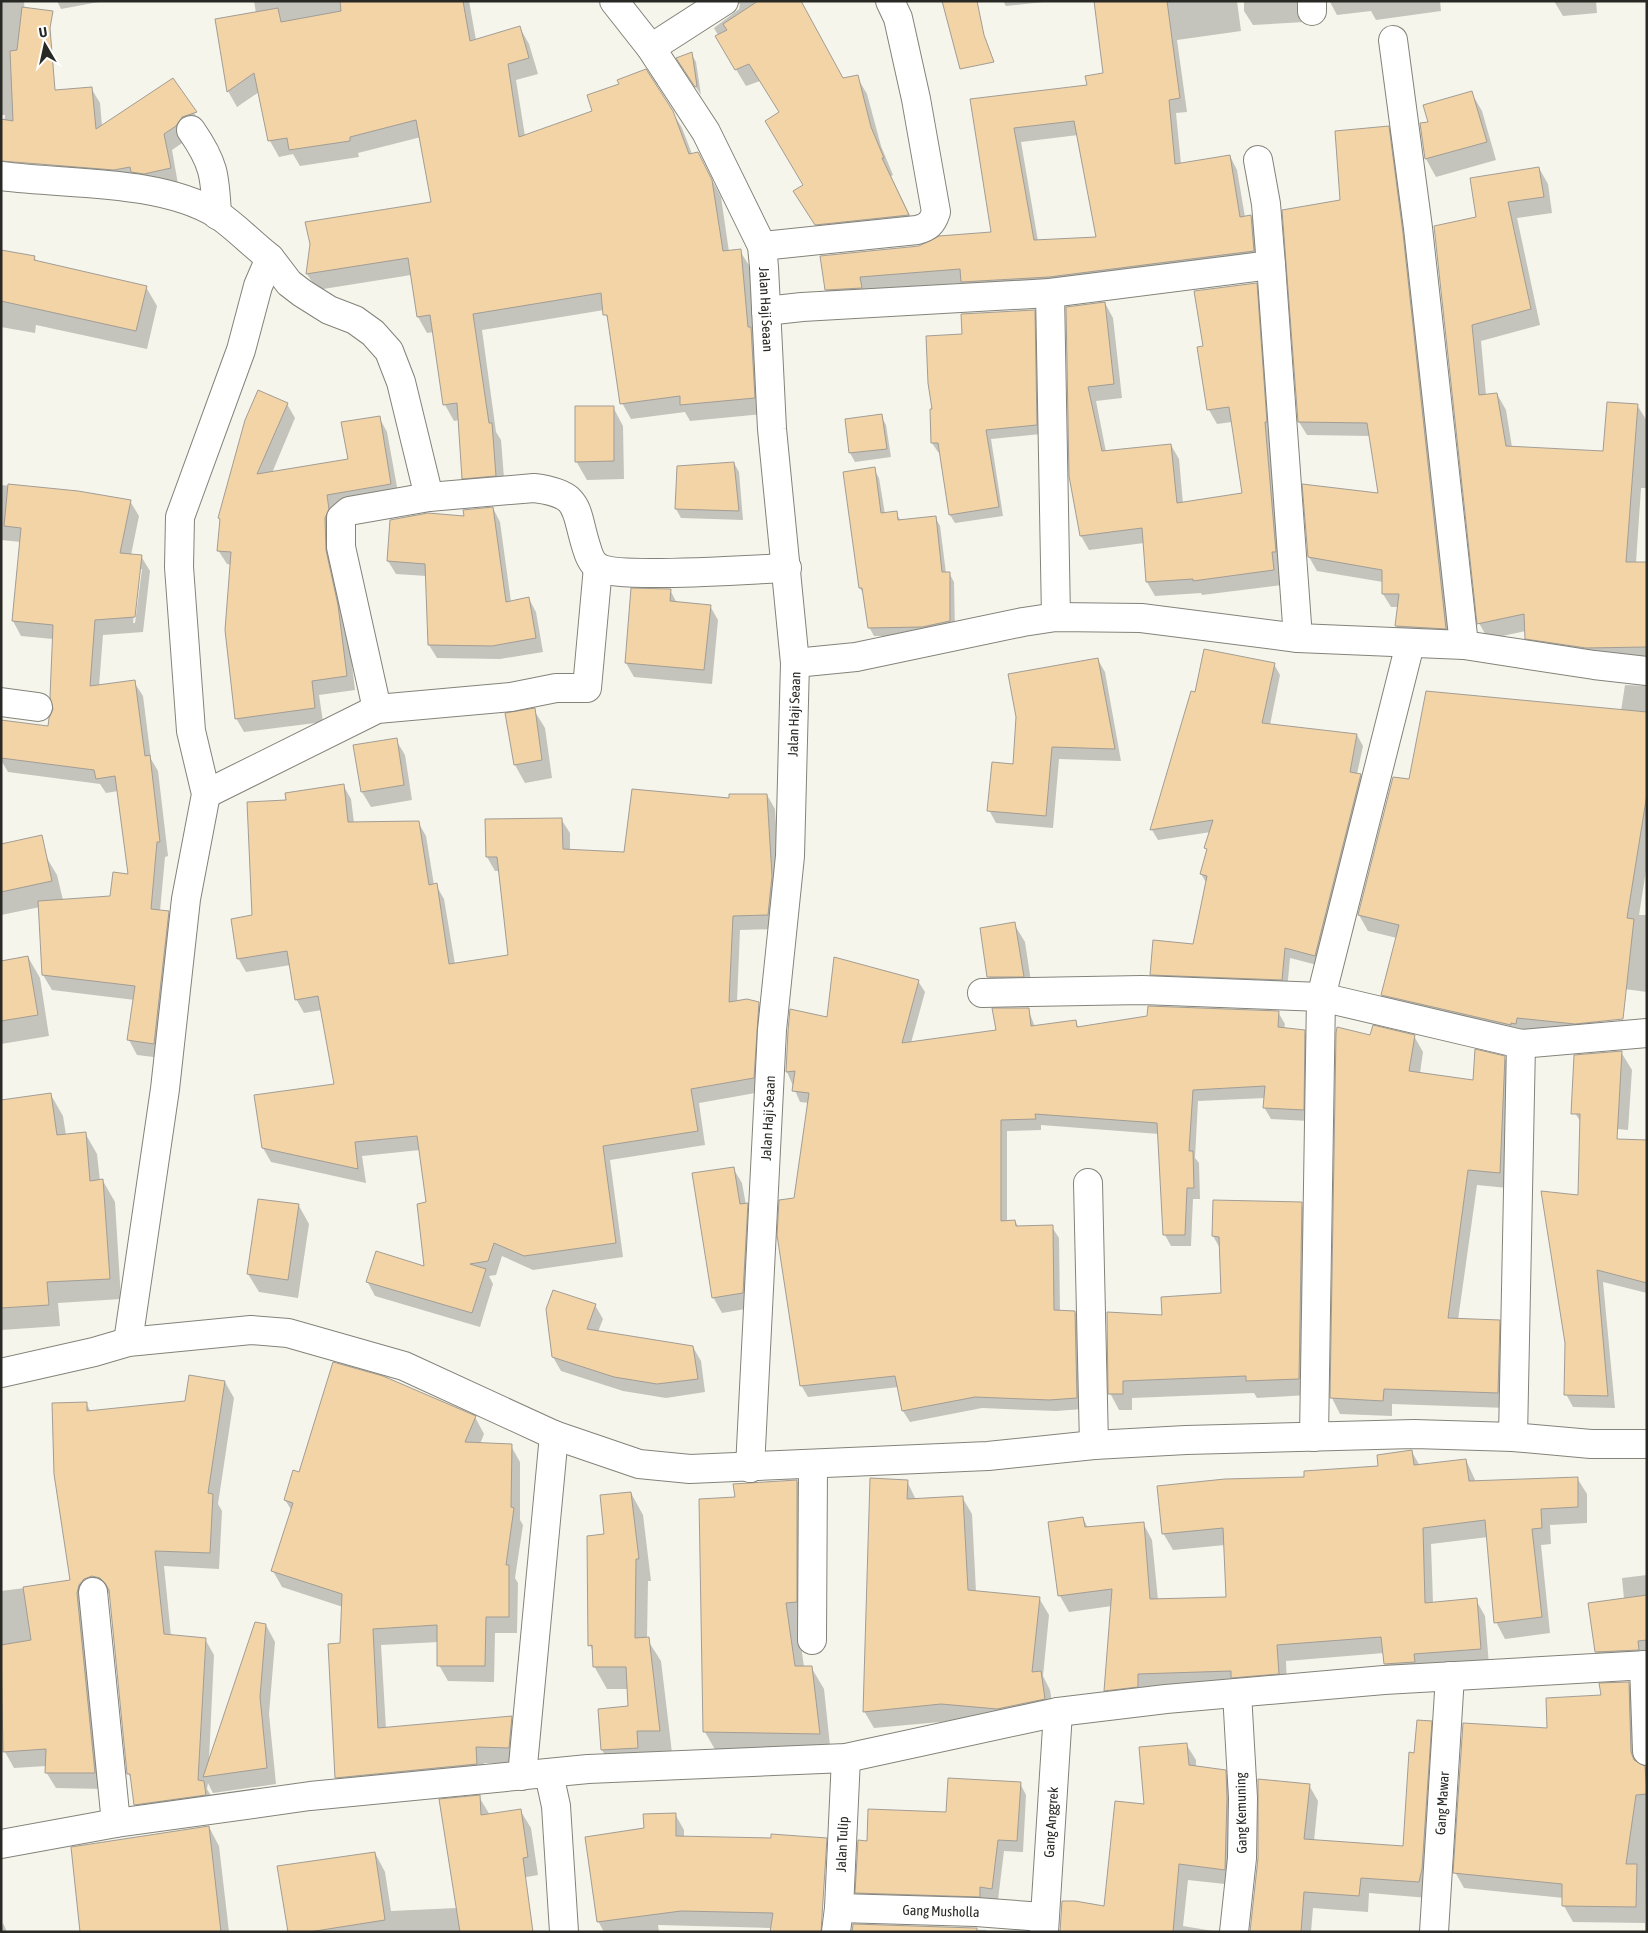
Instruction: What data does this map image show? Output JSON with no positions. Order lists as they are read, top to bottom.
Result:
{
  "streets": {
    "street": [
      "Jalan Haji Seaan",
      "Gang Mawar",
      "Gang Kemuning",
      "Gang Anggrek",
      "Jalan Tulip",
      "Gang Musholla"
    ]
  },
  "crossings": [
    ["Gang Anggrek", "Gang Musholla"],
    ["Jalan Tulip", "Gang Musholla"]
  ],
  "north": "top"
}
